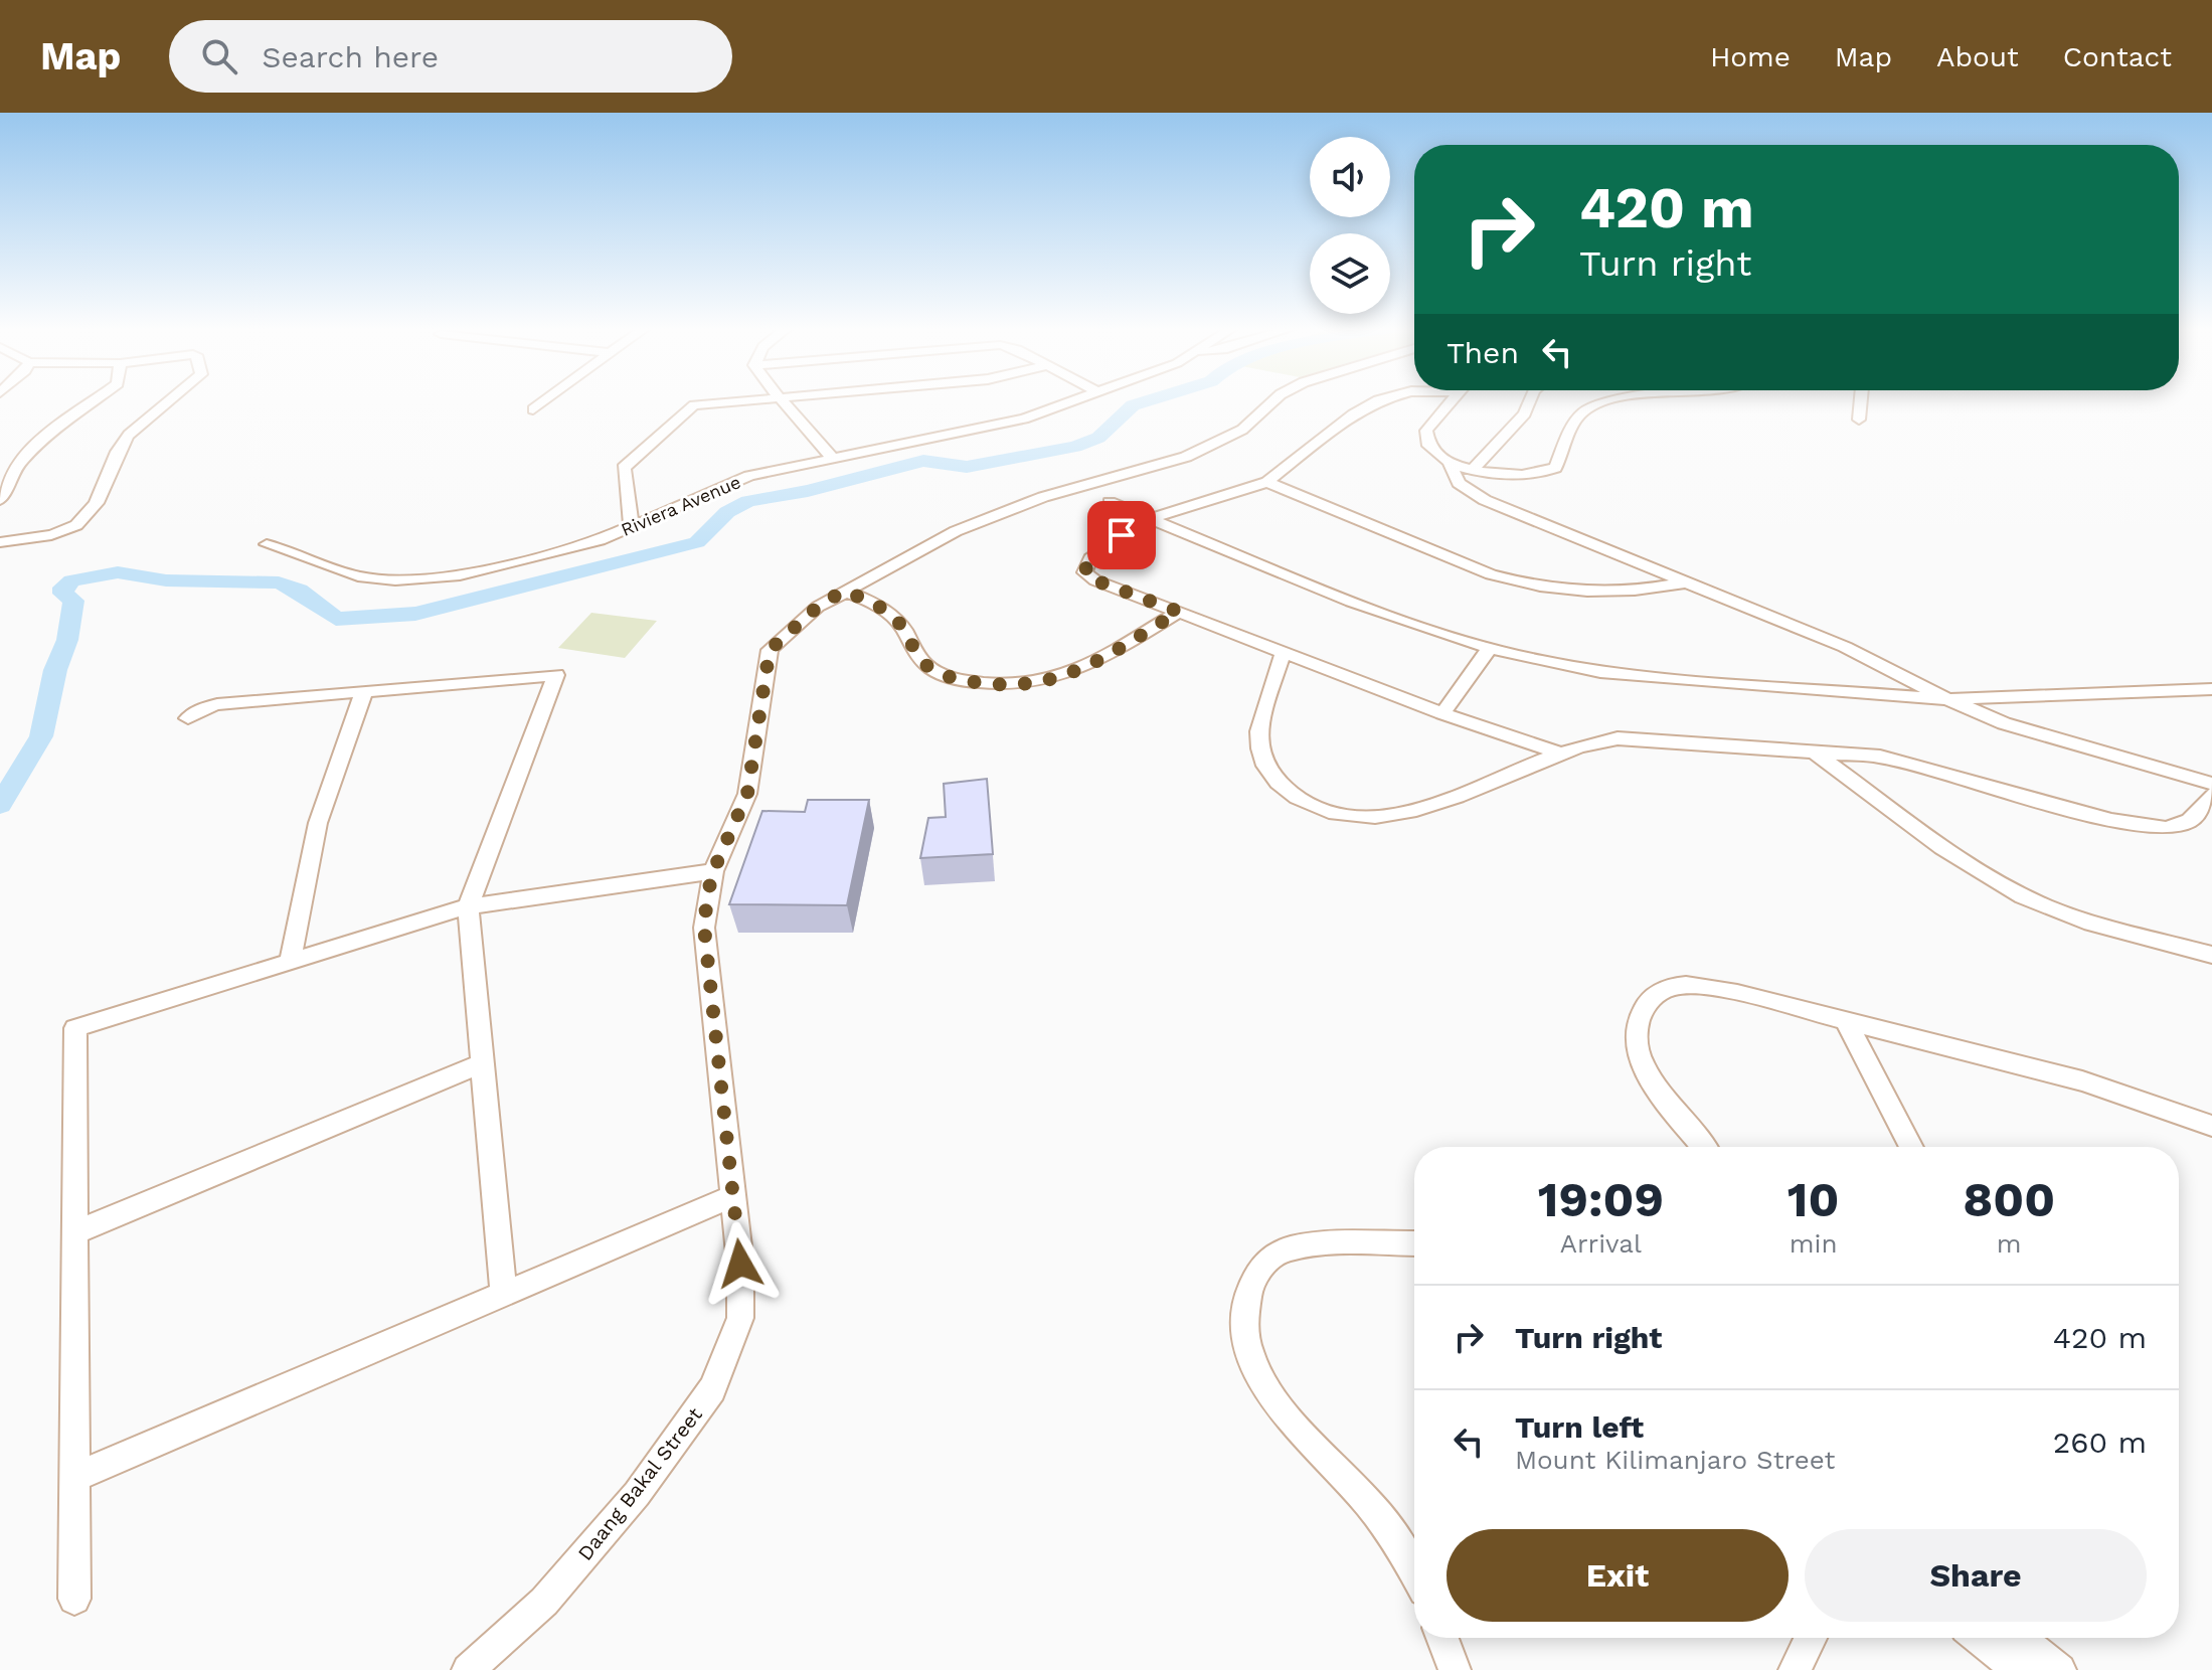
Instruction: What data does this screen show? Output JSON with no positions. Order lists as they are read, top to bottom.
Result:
{
  "streets": {
    "street": ["Riviera Avenue", "Daang Bakal Street"]
  },
  "page": {
    "header": "Map",
    "search": "Search here",
    "nav": [
      "Home",
      "Map",
      "About",
      "Contact"
    ],
    "turn": ["420 m", "Turn right"],
    "then": "Then",
    "eta": [
      "19:09",
      "Arrival",
      "10",
      "min",
      "800",
      "m"
    ],
    "list": [
      {
        "name": "Turn right",
        "value": "420 m"
      },
      {
        "name": "Turn left",
        "note": "Mount Kilimanjaro Street",
        "value": "260 m"
      }
    ],
    "buttons": ["Exit", "Share"]
  }
}
